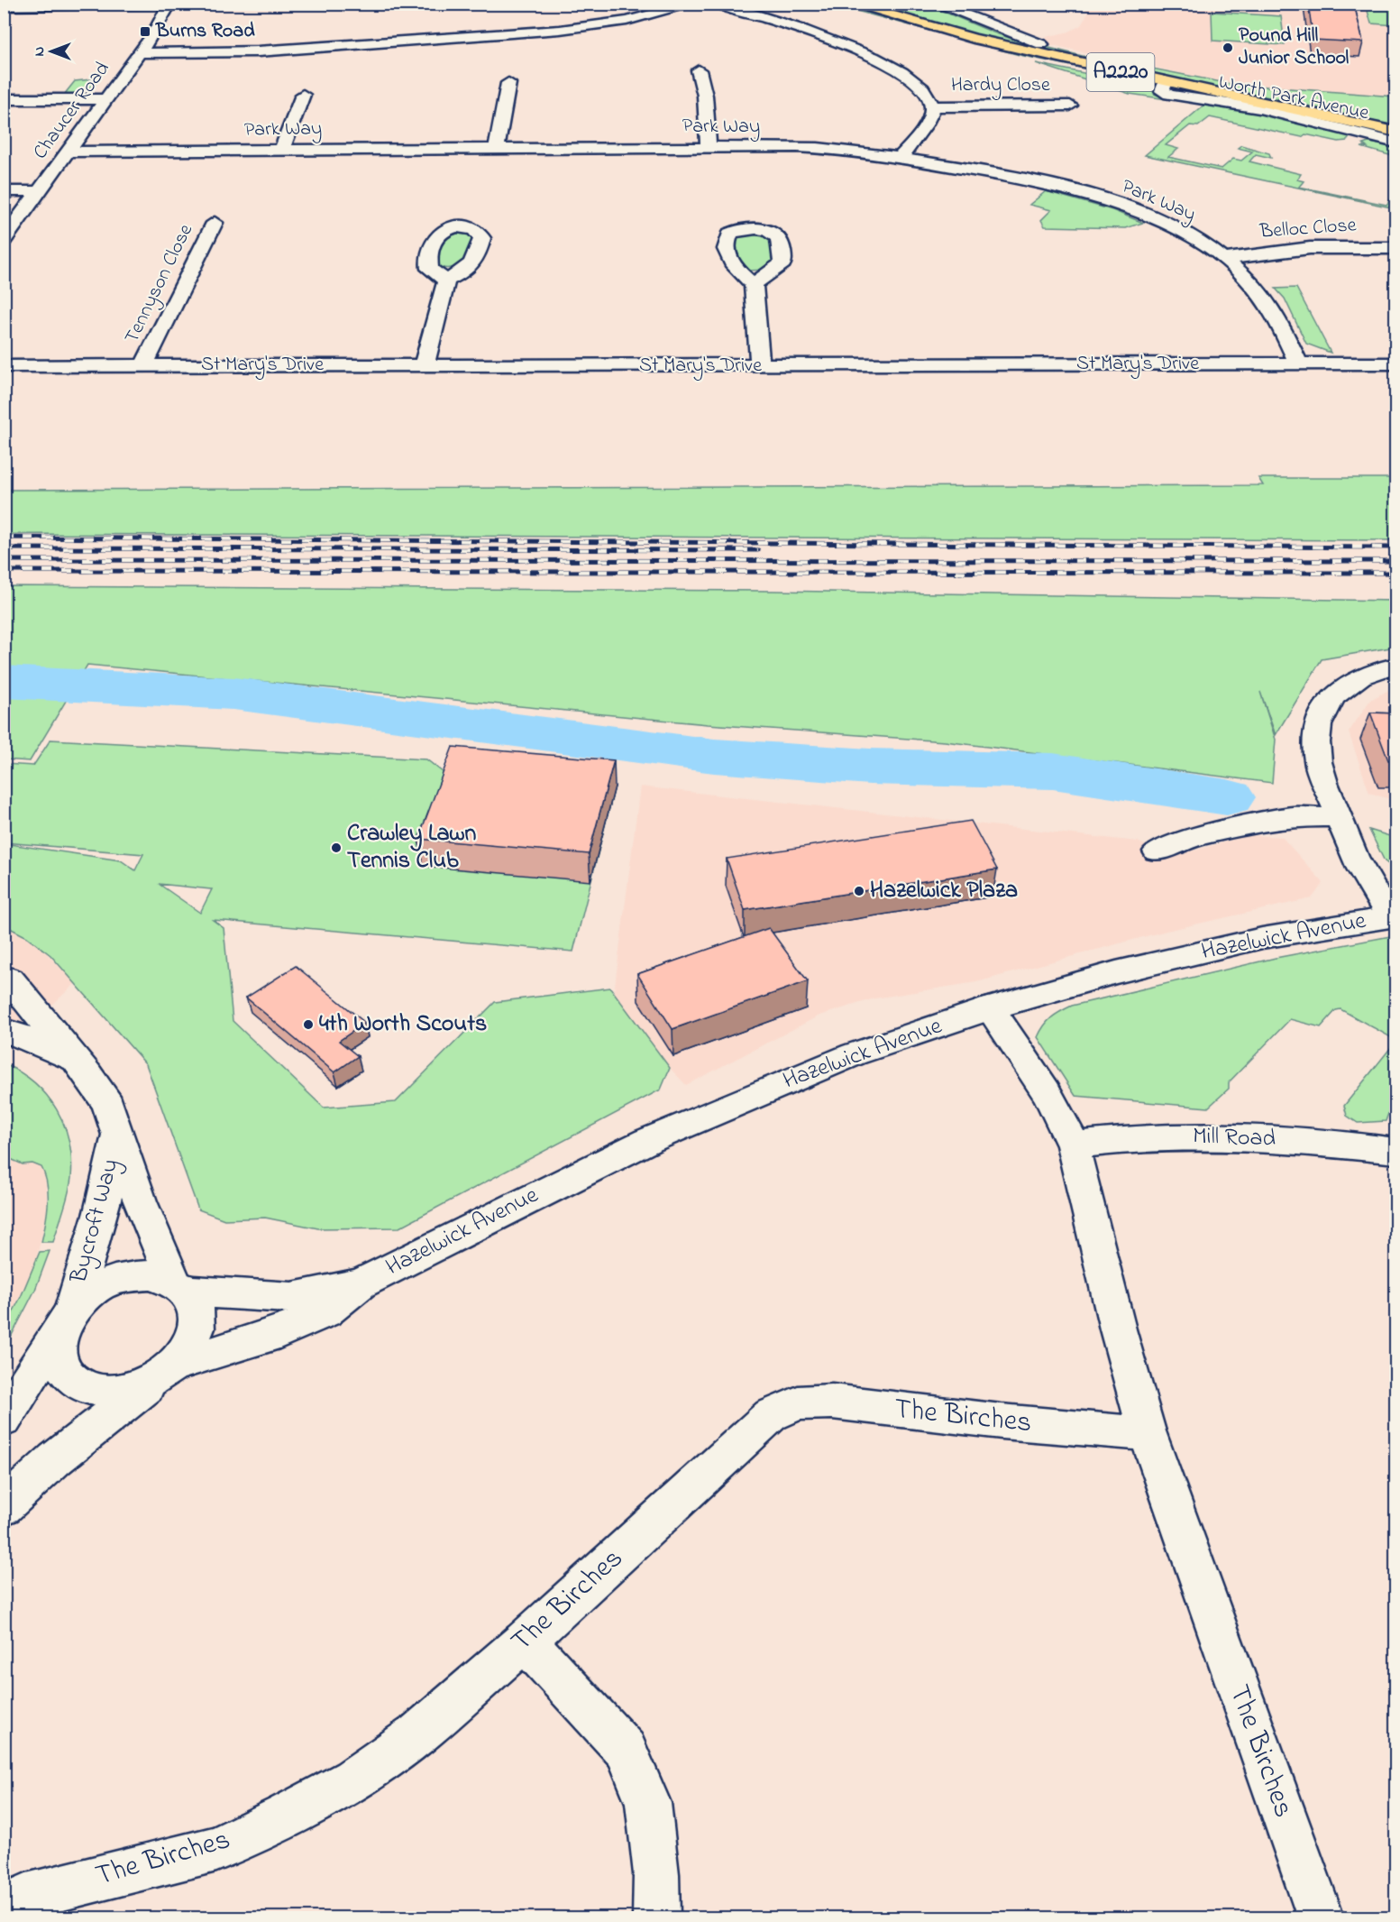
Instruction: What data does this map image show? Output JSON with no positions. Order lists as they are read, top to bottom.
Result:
{
  "streets": {
    "main road": ["A2220", "Worth Park Avenue"],
    "street": [
      "Hardy Close",
      "Chaucer Road",
      "Park Way",
      "Belloc Close",
      "Tennyson Close",
      "St Mary's Drive",
      "Hazelwick Avenue",
      "Mill Road",
      "Bycroft Way",
      "The Birches"
    ]
  },
  "crossings": [
    ["Chaucer Road", "Park Way"],
    ["Park Way", "Belloc Close"],
    ["Park Way", "St Mary's Drive"],
    ["Tennyson Close", "St Mary's Drive"],
    ["Hazelwick Avenue", "Bycroft Way"],
    ["Hazelwick Avenue", "The Birches"],
    ["Mill Road", "The Birches"]
  ],
  "places": {
    "transit": ["Burns Road"],
    "other": [
      "Pound Hill Junior School",
      "Crawley Lawn Tennis Club",
      "Hazelwick Plaza",
      "4th Worth Scouts"
    ]
  },
  "north": "left"
}
